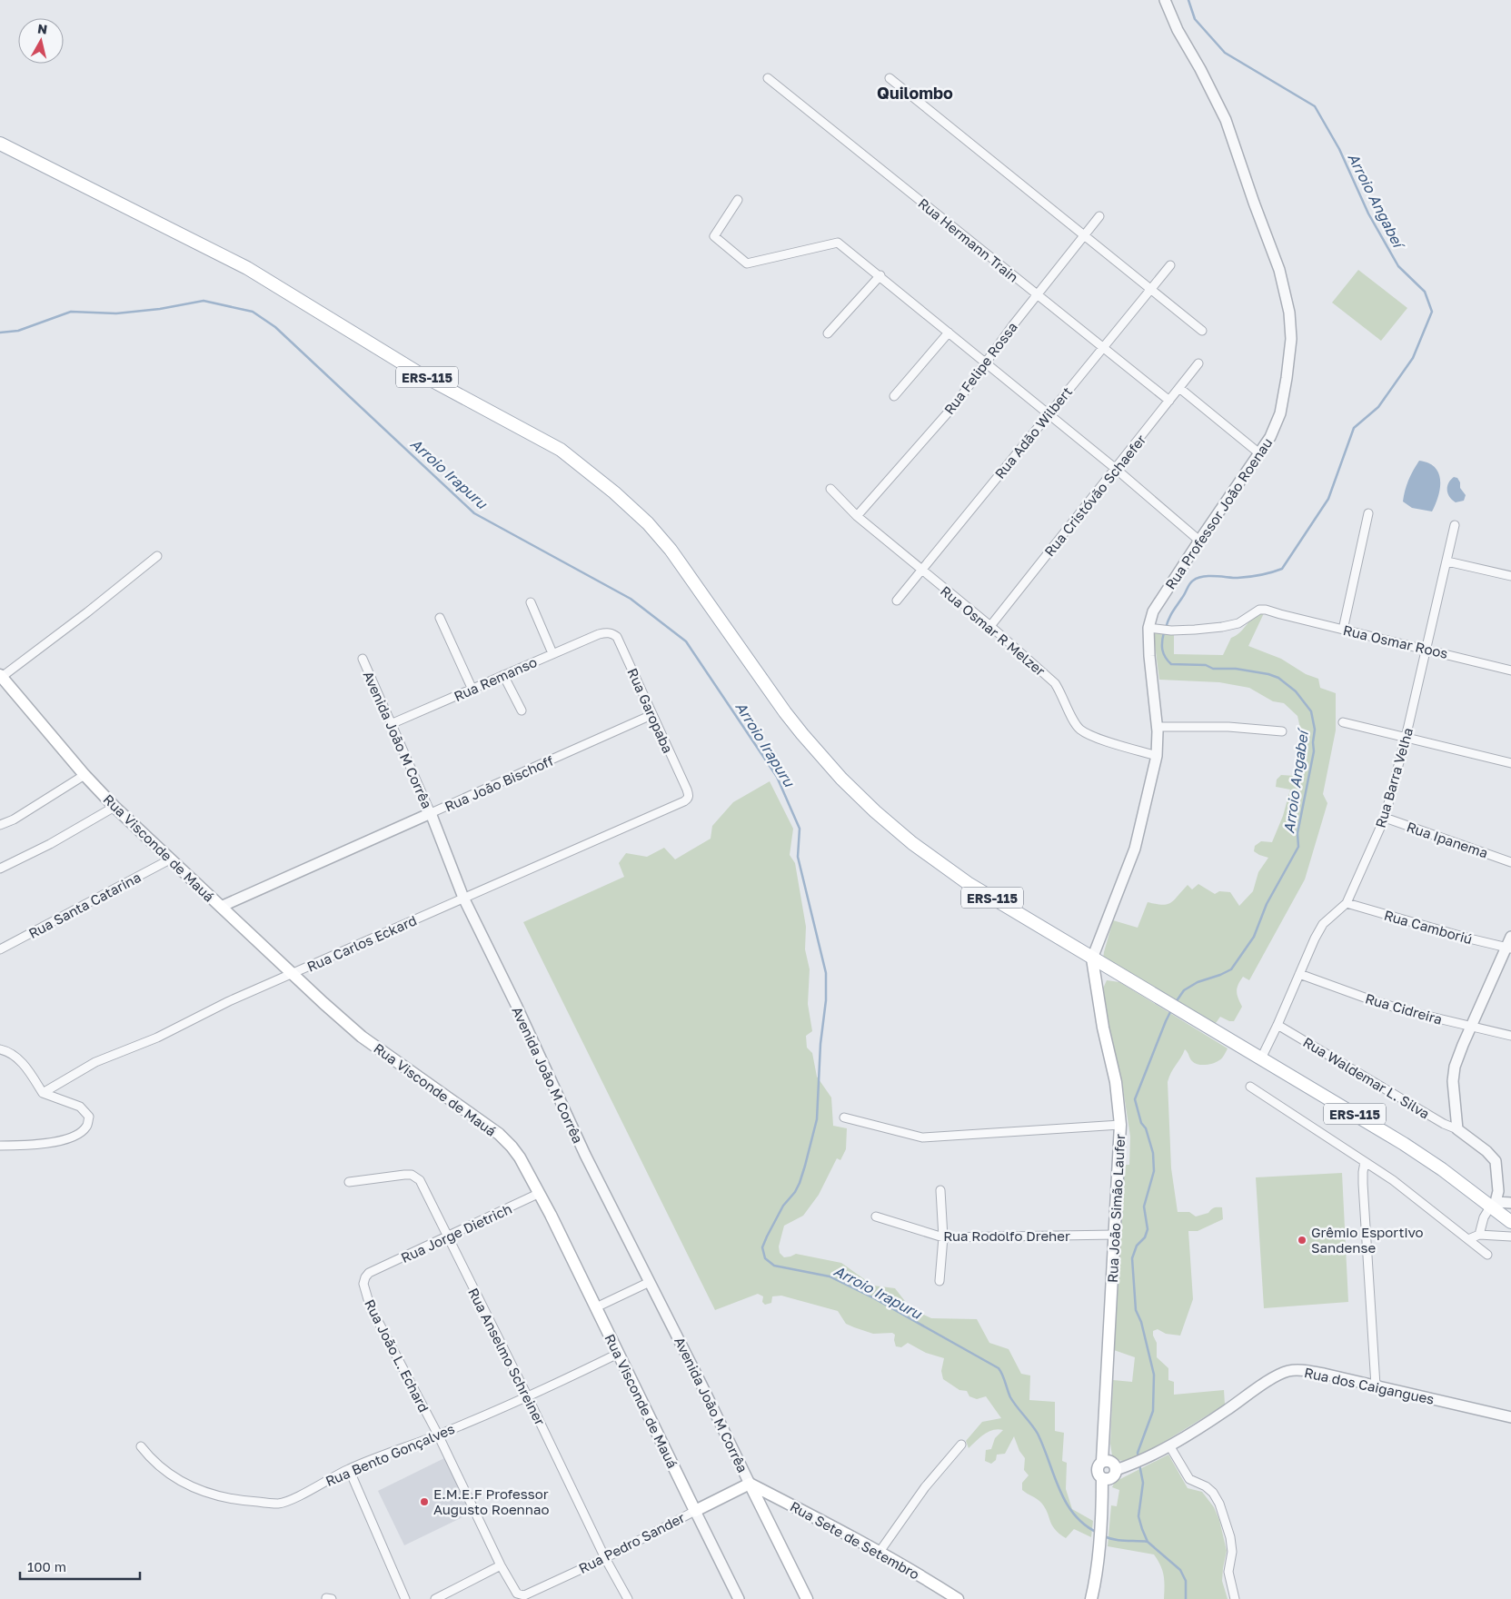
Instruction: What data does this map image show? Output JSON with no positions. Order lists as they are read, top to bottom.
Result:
{
  "streets": {
    "main road": [
      "ERS-115",
      "Rua Visconde de Mauá",
      "Rua João Simão Laufer",
      "Rua Sete de Setembro",
      "Rua Pedro Sander"
    ],
    "street": [
      "Rua Hermann Train",
      "Rua Felipe Rossa",
      "Rua Adão Wilbert",
      "Rua Cristóvão Schaefer",
      "Rua Professor João Roenau",
      "Rua Osmar R Melzer",
      "Rua Osmar Roos",
      "Rua Remanso",
      "Rua Garopaba",
      "Avenida João M Corrêa",
      "Rua Barra Velha",
      "Rua João Bischoff",
      "Rua Ipanema",
      "Rua Santa Catarina",
      "Rua Camboriú",
      "Rua Carlos Eckard",
      "Rua Cidreira",
      "Rua Waldemar L. Silva",
      "Rua Jorge Dietrich",
      "Rua Rodolfo Dreher",
      "Rua João L. Echard",
      "Rua Anselmo Schreiner",
      "Rua dos Caigangues",
      "Rua Bento Gonçalves"
    ]
  },
  "crossings": [
    ["Rua Hermann Train", "Rua Felipe Rossa"],
    ["Rua Hermann Train", "Rua Adão Wilbert"],
    ["Rua Hermann Train", "Rua Cristóvão Schaefer"],
    ["Rua Felipe Rossa", "Rua Osmar R Melzer"],
    ["ERS-115", "Rua Professor João Roenau"],
    ["ERS-115", "Rua Barra Velha"],
    ["ERS-115", "Rua João Simão Laufer"],
    ["Rua Adão Wilbert", "Rua Osmar R Melzer"],
    ["Rua Cristóvão Schaefer", "Rua Osmar R Melzer"],
    ["Rua Professor João Roenau", "Rua Osmar R Melzer"],
    ["Rua Professor João Roenau", "Rua Osmar Roos"],
    ["Rua Professor João Roenau", "Rua João Simão Laufer"],
    ["Rua Osmar Roos", "Rua Barra Velha"],
    ["Rua Remanso", "Rua Garopaba"],
    ["Rua Remanso", "Avenida João M Corrêa"],
    ["Rua Garopaba", "Rua João Bischoff"],
    ["Rua Garopaba", "Rua Carlos Eckard"],
    ["Avenida João M Corrêa", "Rua João Bischoff"],
    ["Avenida João M Corrêa", "Rua Carlos Eckard"],
    ["Avenida João M Corrêa", "Rua Sete de Setembro"],
    ["Avenida João M Corrêa", "Rua Pedro Sander"],
    ["Rua Barra Velha", "Rua Ipanema"],
    ["Rua Barra Velha", "Rua Camboriú"],
    ["Rua Barra Velha", "Rua Cidreira"],
    ["Rua Barra Velha", "Rua Waldemar L. Silva"],
    ["Rua João Bischoff", "Rua Visconde de Mauá"],
    ["Rua Visconde de Mauá", "Rua Santa Catarina"],
    ["Rua Visconde de Mauá", "Rua Carlos Eckard"],
    ["Rua Visconde de Mauá", "Rua Jorge Dietrich"],
    ["Rua Visconde de Mauá", "Rua Bento Gonçalves"],
    ["Rua Visconde de Mauá", "Rua Pedro Sander"],
    ["Rua João Simão Laufer", "Rua Rodolfo Dreher"],
    ["Rua João Simão Laufer", "Rua dos Caigangues"],
    ["Rua Jorge Dietrich", "Rua João L. Echard"],
    ["Rua Jorge Dietrich", "Rua Anselmo Schreiner"],
    ["Rua João L. Echard", "Rua Bento Gonçalves"],
    ["Rua João L. Echard", "Rua Pedro Sander"],
    ["Rua Anselmo Schreiner", "Rua Bento Gonçalves"],
    ["Rua Anselmo Schreiner", "Rua Pedro Sander"],
    ["Rua Sete de Setembro", "Rua Pedro Sander"]
  ],
  "districts": ["Quilombo"],
  "water": ["Arroio Angabeí", "Arroio Irapuru"],
  "places": ["Grêmio Esportivo Sandense", "E.M.E.F Professor Augusto Roennao"],
  "scale_bar": "100 m",
  "north": "top"
}
